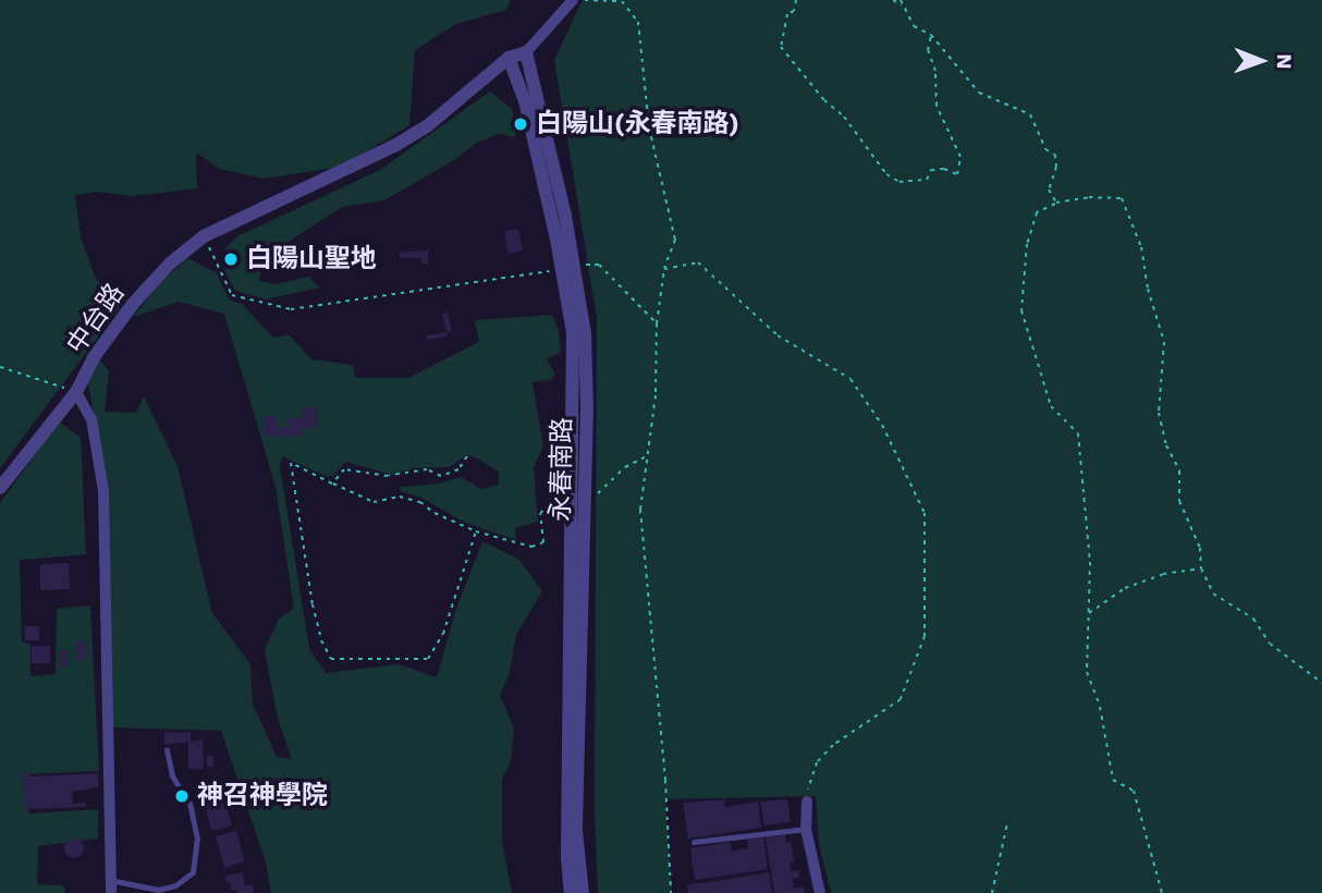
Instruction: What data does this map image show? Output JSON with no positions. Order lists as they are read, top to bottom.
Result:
{
  "streets": {
    "street": ["中台路", "永春南路"]
  },
  "crossings": [
    ["中台路", "永春南路"]
  ],
  "places": ["白陽山(永春南路)", "白陽山聖地", "神召神學院"],
  "north": "right"
}
